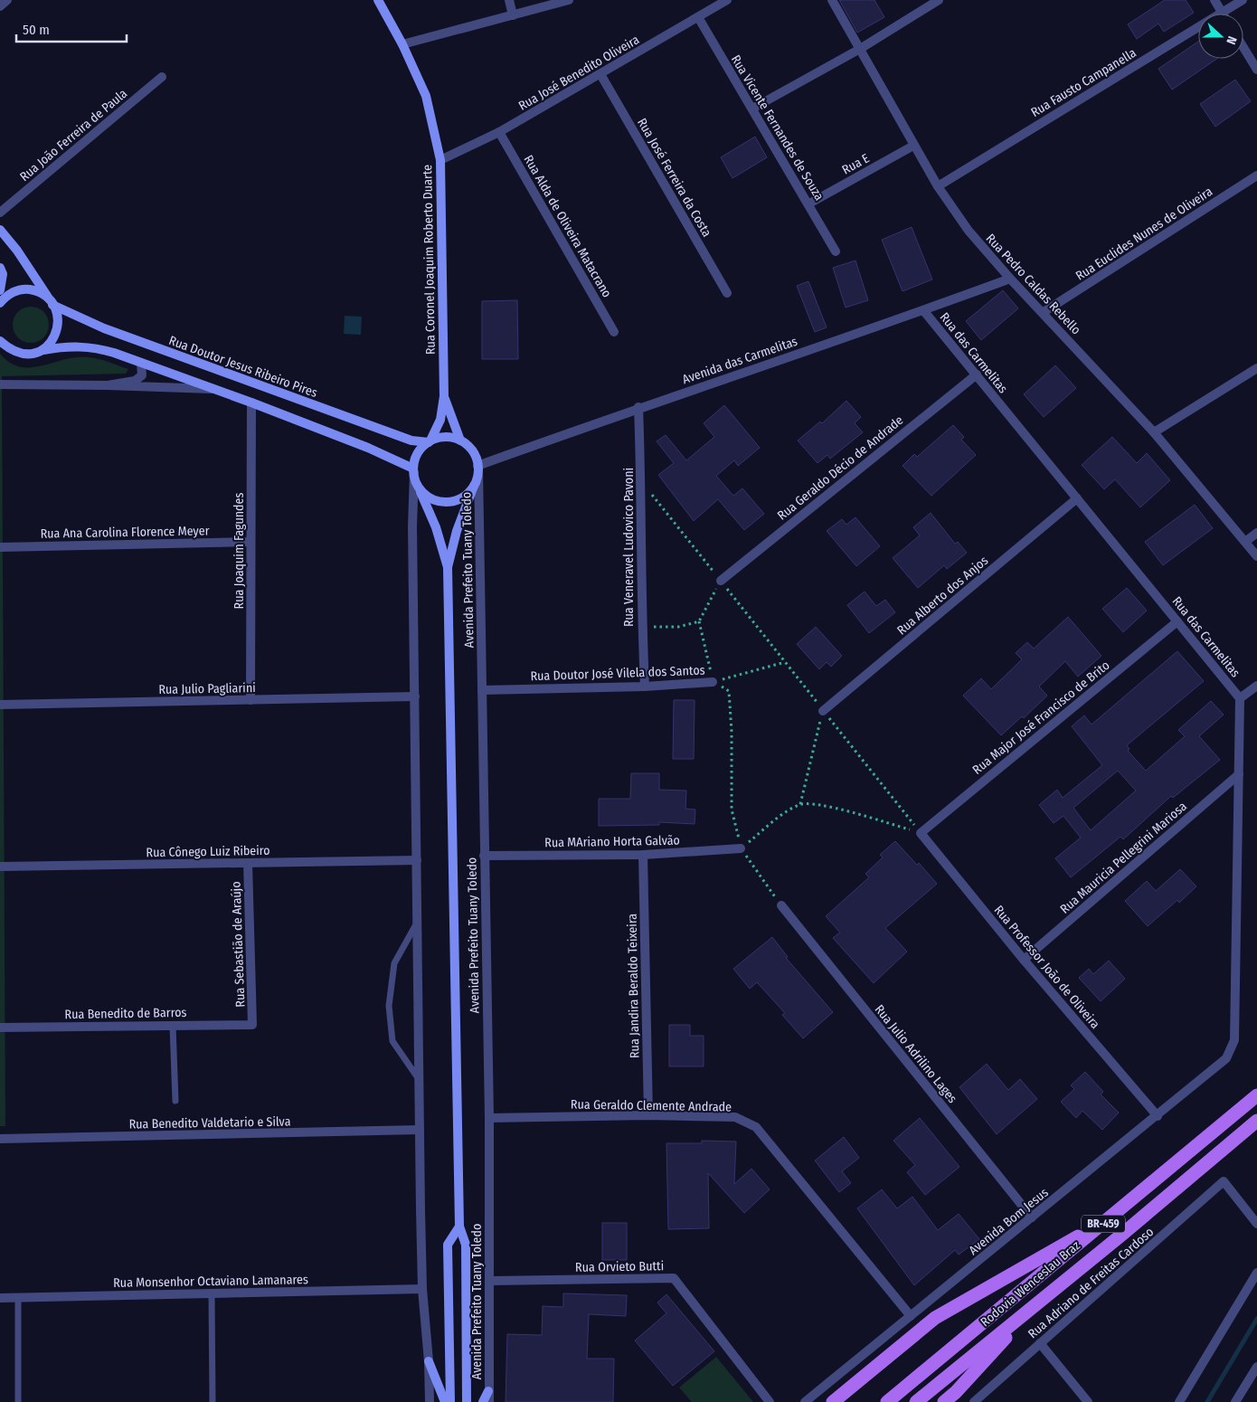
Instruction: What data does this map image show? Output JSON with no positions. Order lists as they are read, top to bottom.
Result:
{
  "streets": {
    "main road": [
      "Rua Coronel Joaquim Roberto Duarte",
      "Rua Doutor Jesus Ribeiro Pires",
      "Avenida Prefeito Tuany Toledo",
      "BR-459",
      "Rodovia Wenceslau Braz"
    ],
    "street": [
      "Rua José Benedito Oliveira",
      "Rua Fausto Campanella",
      "Rua Vicente Fernandes de Souza",
      "Rua João Ferreira de Paula",
      "Rua E",
      "Rua José Ferreira da Costa",
      "Rua Alda de Oliveira Matacrano",
      "Rua Euclides Nunes de Oliveira",
      "Rua Pedro Caldas Rebello",
      "Rua das Carmelitas",
      "Avenida das Carmelitas",
      "Rua Geraldo Décio de Andrade",
      "Rua Ana Carolina Florence Meyer",
      "Rua Veneravel Ludovico Pavoni",
      "Rua Joaquim Fagundes",
      "Rua Alberto dos Anjos",
      "Rua Doutor José Vilela dos Santos",
      "Rua Julio Pagliarini",
      "Rua Major José Francisco de Brito",
      "Rua MAriano Horta Galvão",
      "Rua Cônego Luiz Ribeiro",
      "Rua Mauricia Pellegrini Mariosa",
      "Rua Sebastião de Araújo",
      "Rua Professor João de Oliveira",
      "Rua Jandira Beraldo Teixeira",
      "Rua Benedito de Barros",
      "Rua Julio Adrilino Lages",
      "Rua Geraldo Clemente Andrade",
      "Rua Benedito Valdetario e Silva",
      "Avenida Bom Jesus",
      "Rua Orvieto Butti",
      "Rua Monsenhor Octaviano Lamanares",
      "Rua Adriano de Freitas Cardoso"
    ]
  },
  "crossings": [
    ["Rua José Benedito Oliveira", "Rua Vicente Fernandes de Souza"],
    ["Rua José Benedito Oliveira", "Rua José Ferreira da Costa"],
    ["Rua José Benedito Oliveira", "Rua Alda de Oliveira Matacrano"],
    ["Rua José Benedito Oliveira", "Rua Coronel Joaquim Roberto Duarte"],
    ["Rua Fausto Campanella", "Rua Pedro Caldas Rebello"],
    ["Rua Vicente Fernandes de Souza", "Rua E"],
    ["Rua E", "Rua Pedro Caldas Rebello"],
    ["Rua Euclides Nunes de Oliveira", "Rua Pedro Caldas Rebello"],
    ["Rua Coronel Joaquim Roberto Duarte", "Avenida das Carmelitas"],
    ["Rua Coronel Joaquim Roberto Duarte", "Rua Doutor Jesus Ribeiro Pires"],
    ["Rua Coronel Joaquim Roberto Duarte", "Avenida Prefeito Tuany Toledo"],
    ["Rua Pedro Caldas Rebello", "Avenida das Carmelitas"],
    ["Rua das Carmelitas", "Avenida das Carmelitas"],
    ["Rua das Carmelitas", "Rua Geraldo Décio de Andrade"],
    ["Rua das Carmelitas", "Rua Alberto dos Anjos"],
    ["Rua das Carmelitas", "Rua Major José Francisco de Brito"],
    ["Avenida das Carmelitas", "Rua Doutor Jesus Ribeiro Pires"],
    ["Avenida das Carmelitas", "Rua Veneravel Ludovico Pavoni"],
    ["Avenida das Carmelitas", "Avenida Prefeito Tuany Toledo"],
    ["Rua Doutor Jesus Ribeiro Pires", "Avenida Prefeito Tuany Toledo"],
    ["Rua Ana Carolina Florence Meyer", "Rua Joaquim Fagundes"],
    ["Rua Veneravel Ludovico Pavoni", "Rua Doutor José Vilela dos Santos"],
    ["Rua Joaquim Fagundes", "Rua Julio Pagliarini"],
    ["Avenida Prefeito Tuany Toledo", "Rua Doutor José Vilela dos Santos"],
    ["Avenida Prefeito Tuany Toledo", "Rua MAriano Horta Galvão"],
    ["Avenida Prefeito Tuany Toledo", "Rua Geraldo Clemente Andrade"],
    ["Avenida Prefeito Tuany Toledo", "Rua Orvieto Butti"],
    ["Rua Doutor José Vilela dos Santos", "Rua MAriano Horta Galvão"],
    ["Rua Major José Francisco de Brito", "Rua Professor João de Oliveira"],
    ["Rua MAriano Horta Galvão", "Rua Jandira Beraldo Teixeira"],
    ["Rua Cônego Luiz Ribeiro", "Rua Sebastião de Araújo"],
    ["Rua Mauricia Pellegrini Mariosa", "Rua Professor João de Oliveira"],
    ["Rua Mauricia Pellegrini Mariosa", "Avenida Bom Jesus"],
    ["Rua Sebastião de Araújo", "Rua Benedito de Barros"],
    ["Rua Professor João de Oliveira", "Avenida Bom Jesus"],
    ["Rua Jandira Beraldo Teixeira", "Rua Geraldo Clemente Andrade"],
    ["Rua Julio Adrilino Lages", "Avenida Bom Jesus"],
    ["Rua Geraldo Clemente Andrade", "Avenida Bom Jesus"]
  ],
  "scale_bar": "50 m",
  "north": "right"
}
